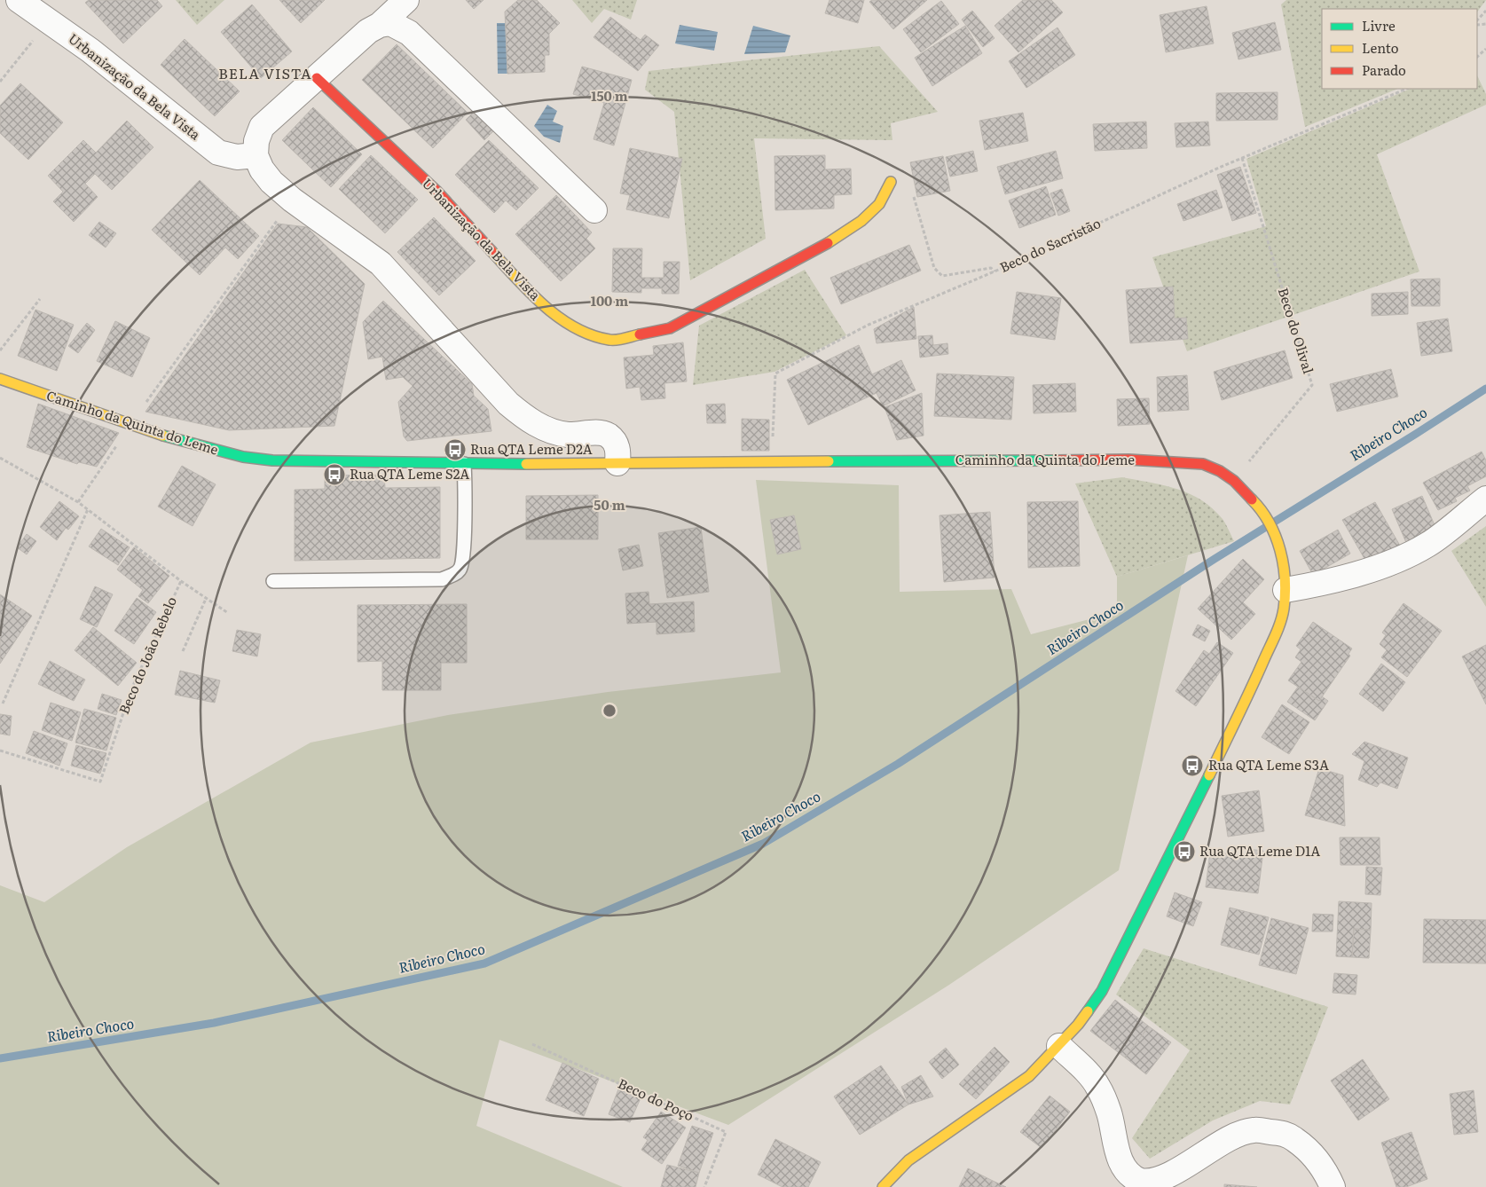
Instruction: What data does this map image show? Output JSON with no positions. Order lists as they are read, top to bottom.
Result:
{
  "streets": {
    "street": ["Urbanização da Bela Vista", "Caminho da Quinta do Leme"],
    "path": [
      "Beco do Sacristão",
      "Beco do Olival",
      "Beco do João Rebelo",
      "Beco do Poço"
    ]
  },
  "crossings": [
    ["Beco do Sacristão", "Beco do Olival"],
    ["Beco do Sacristão", "Caminho da Quinta do Leme"],
    ["Beco do Olival", "Caminho da Quinta do Leme"]
  ],
  "districts": ["BELA VISTA"],
  "water": ["Ribeiro Choco"],
  "places": {
    "bus stop": [
      "Rua QTA Leme D2A",
      "Rua QTA Leme S2A",
      "Rua QTA Leme S3A",
      "Rua QTA Leme D1A"
    ]
  },
  "legend": ["Livre", "Lento", "Parado"],
  "rings": ["150 m", "100 m", "50 m"]
}
